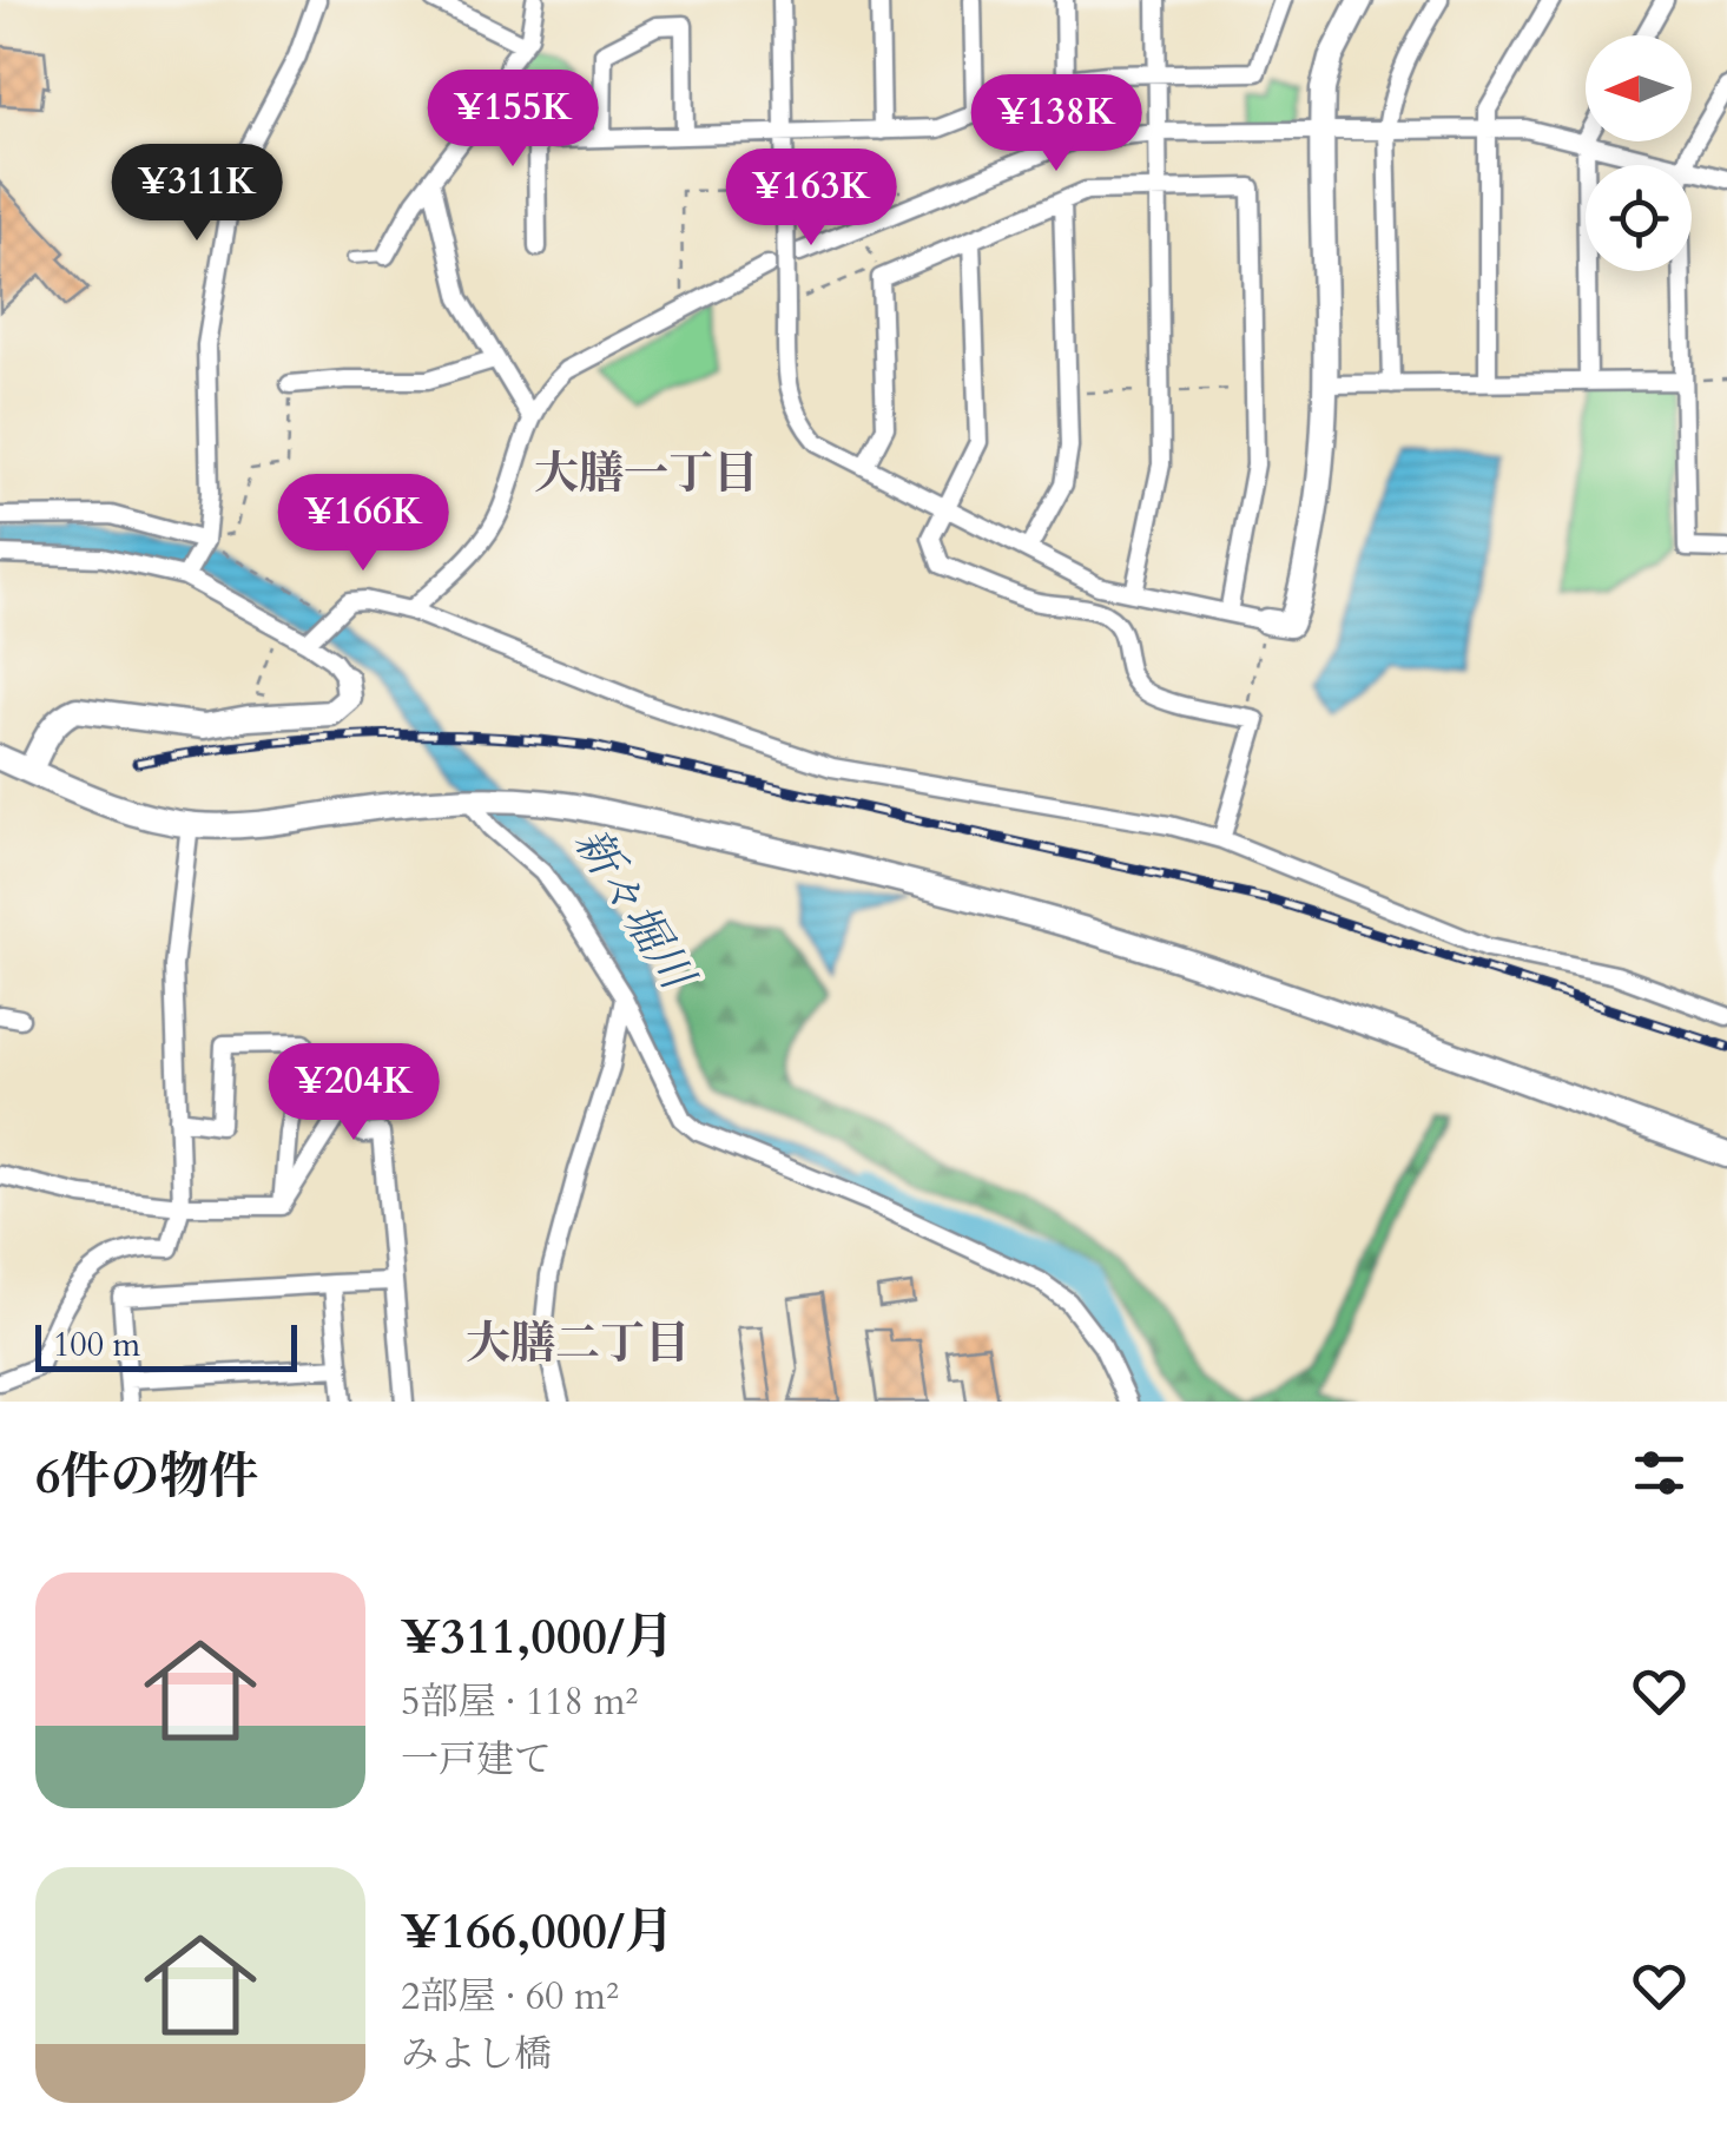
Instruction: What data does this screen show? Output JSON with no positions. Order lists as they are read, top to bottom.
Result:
{
  "districts": ["大膳一丁目", "大膳二丁目"],
  "water": ["新々堀川"],
  "scale_bar": "100 m",
  "north": "left",
  "page": {
    "price": [
      "¥155K",
      "¥138K",
      "¥311K",
      "¥163K",
      "¥166K",
      "¥204K"
    ],
    "scale": "100 m",
    "heading": "6件の物件",
    "list": [
      {
        "name": "¥311,000/月",
        "note": "5部屋 · 118 m² · 一戸建て"
      },
      {
        "name": "¥166,000/月",
        "note": "2部屋 · 60 m² · みよし橋"
      }
    ]
  }
}
